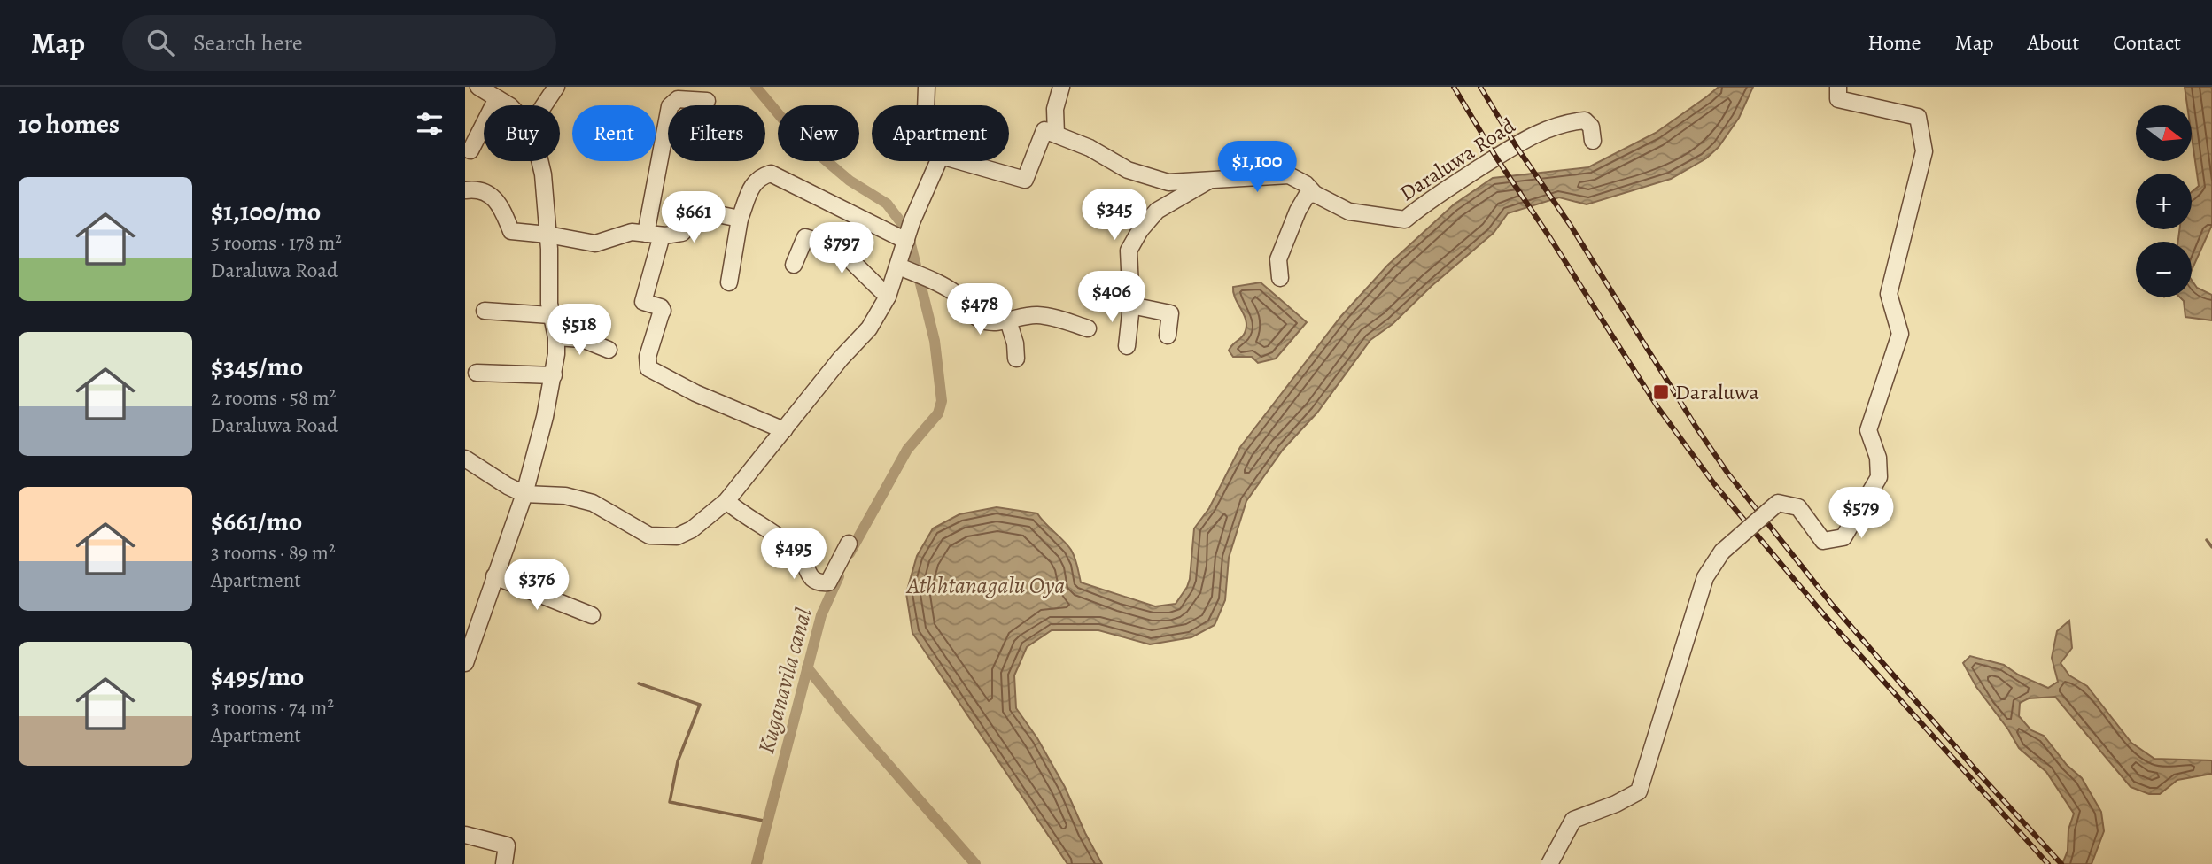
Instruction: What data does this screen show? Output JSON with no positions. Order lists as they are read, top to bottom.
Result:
{
  "streets": {
    "street": ["Daraluwa Road"]
  },
  "water": ["Athhtanagalu Oya", "Kuganavila canal"],
  "places": {
    "transit": ["Daraluwa"]
  },
  "north": "right",
  "page": {
    "header": "Map",
    "search": "Search here",
    "nav": [
      "Home",
      "Map",
      "About",
      "Contact"
    ],
    "heading": "10 homes",
    "map_buttons": ["+", "−"],
    "chip": [
      "Buy",
      "Rent",
      "Filters",
      "New",
      "Apartment"
    ],
    "price": [
      "$1,100",
      "$345",
      "$661",
      "$797",
      "$406",
      "$478",
      "$518",
      "$579",
      "$495",
      "$376"
    ],
    "list": [
      {
        "name": "$1,100/mo",
        "note": "5 rooms · 178 m² · Daraluwa Road"
      },
      {
        "name": "$345/mo",
        "note": "2 rooms · 58 m² · Daraluwa Road"
      },
      {
        "name": "$661/mo",
        "note": "3 rooms · 89 m² · Apartment"
      },
      {
        "name": "$495/mo",
        "note": "3 rooms · 74 m² · Apartment"
      }
    ]
  }
}
